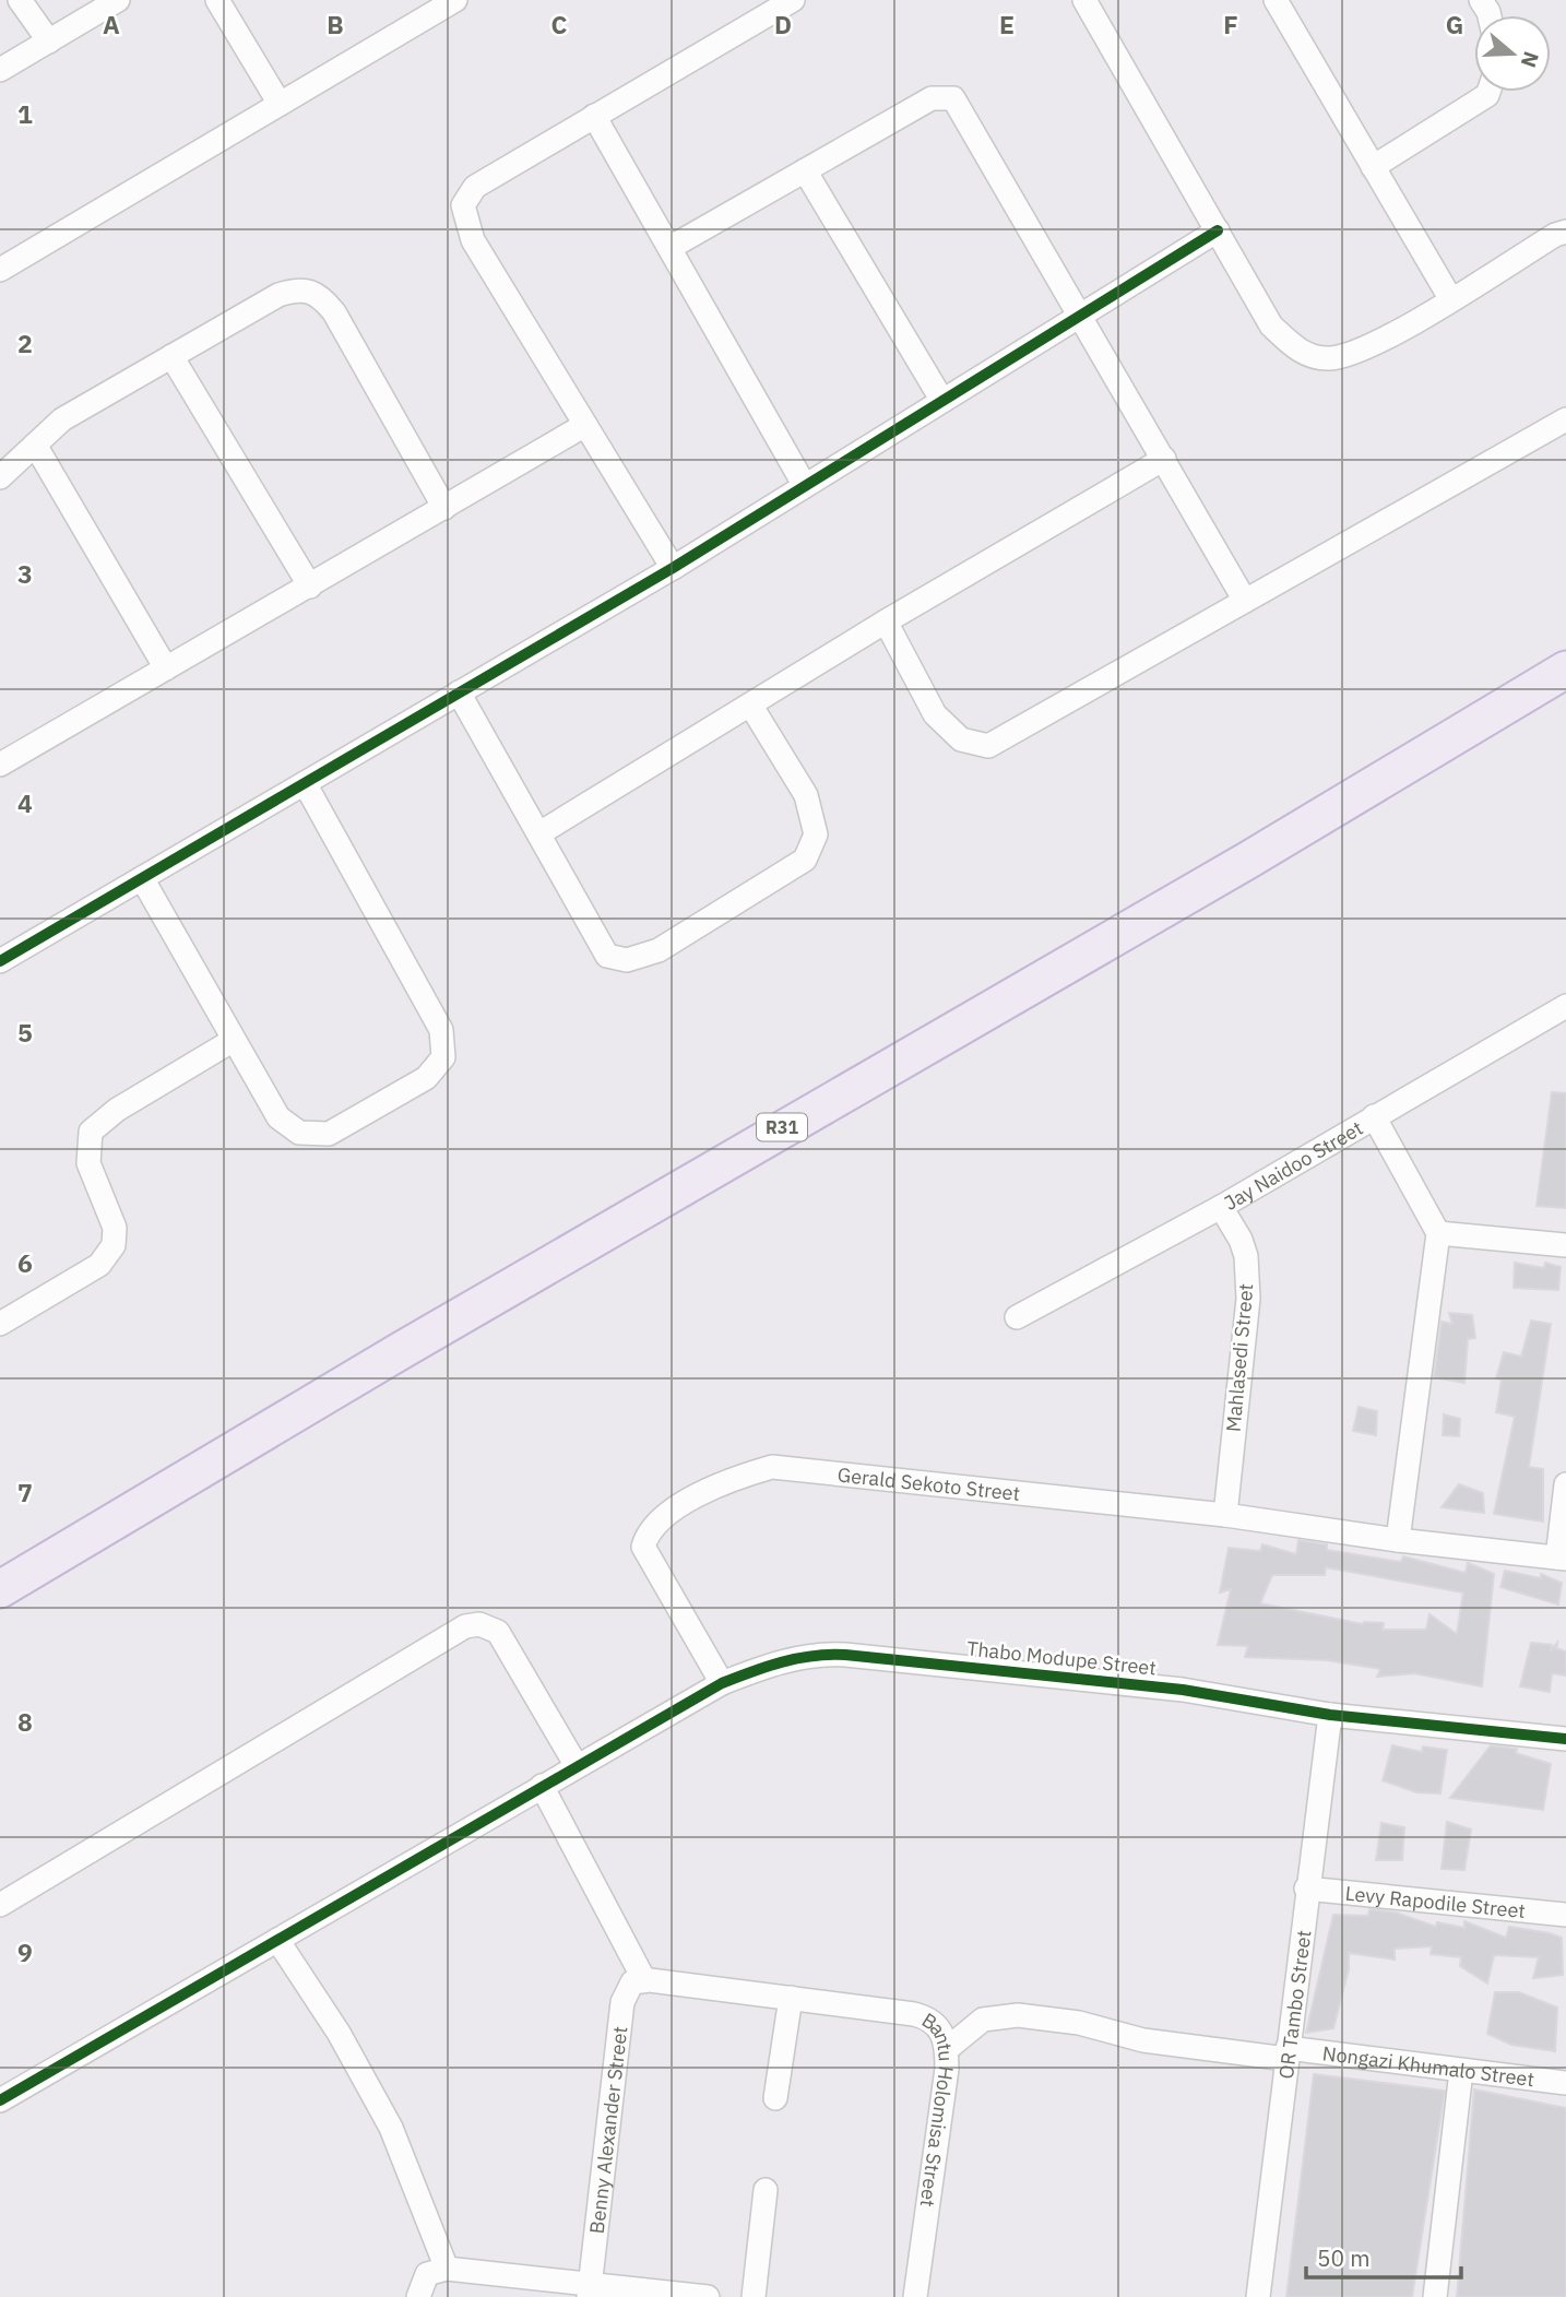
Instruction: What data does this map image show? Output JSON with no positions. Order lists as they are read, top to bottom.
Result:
{
  "streets": {
    "main road": ["R31"],
    "street": [
      "Jay Naidoo Street",
      "Mahlasedi Street",
      "Gerald Sekoto Street",
      "Thabo Modupe Street",
      "Levy Rapodile Street",
      "OR Tambo Street",
      "Nongazi Khumalo Street",
      "Bantu Holomisa Street",
      "Benny Alexander Street"
    ]
  },
  "crossings": [
    ["Jay Naidoo Street", "Mahlasedi Street"],
    ["Mahlasedi Street", "Gerald Sekoto Street"],
    ["Gerald Sekoto Street", "Thabo Modupe Street"],
    ["Thabo Modupe Street", "OR Tambo Street"],
    ["Levy Rapodile Street", "OR Tambo Street"],
    ["OR Tambo Street", "Nongazi Khumalo Street"],
    ["Nongazi Khumalo Street", "Bantu Holomisa Street"],
    ["Bantu Holomisa Street", "Benny Alexander Street"]
  ],
  "scale_bar": "50 m",
  "north": "right",
  "grid": {
    "columns": [
      "A",
      "B",
      "C",
      "D",
      "E",
      "F",
      "G"
    ],
    "rows": [
      "1",
      "2",
      "3",
      "4",
      "5",
      "6",
      "7",
      "8",
      "9"
    ]
  }
}
